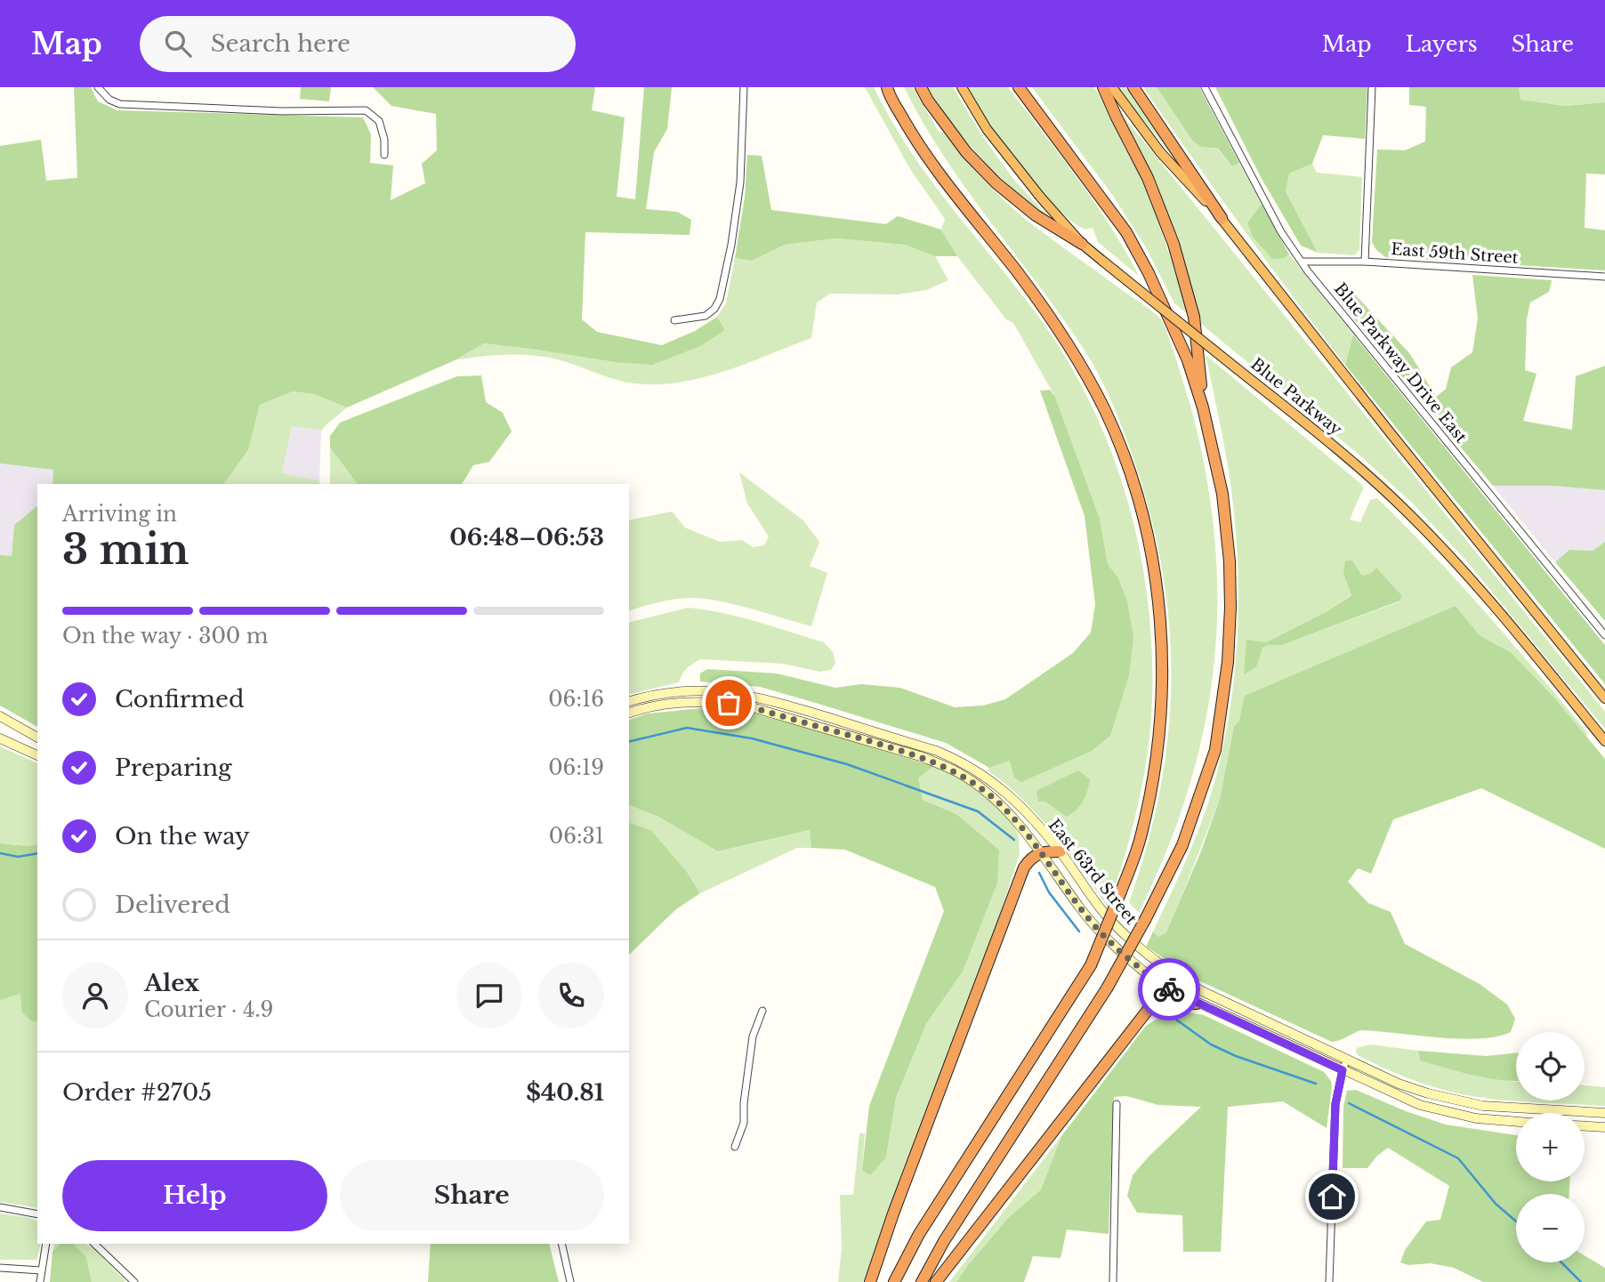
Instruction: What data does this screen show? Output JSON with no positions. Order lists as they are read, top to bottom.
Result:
{
  "streets": {
    "highway": ["Blue Parkway"],
    "main road": ["East 63rd Street"],
    "street": ["East 59th Street", "Blue Parkway Drive East"]
  },
  "crossings": [
    ["East 59th Street", "Blue Parkway Drive East"]
  ],
  "page": {
    "header": "Map",
    "search": "Search here",
    "nav": ["Map", "Layers", "Share"],
    "heading": ["3 min", "Arriving in", "06:48–06:53"],
    "panel": [
      "Alex",
      "Courier · 4.9",
      "Order #2705",
      "$40.81"
    ],
    "bar": "On the way · 300 m",
    "list": [
      ["Confirmed", "06:16"],
      ["Preparing", "06:19"],
      ["On the way", "06:31"],
      "Delivered"
    ],
    "map_buttons": ["+", "−"],
    "buttons": ["Help", "Share"]
  }
}
